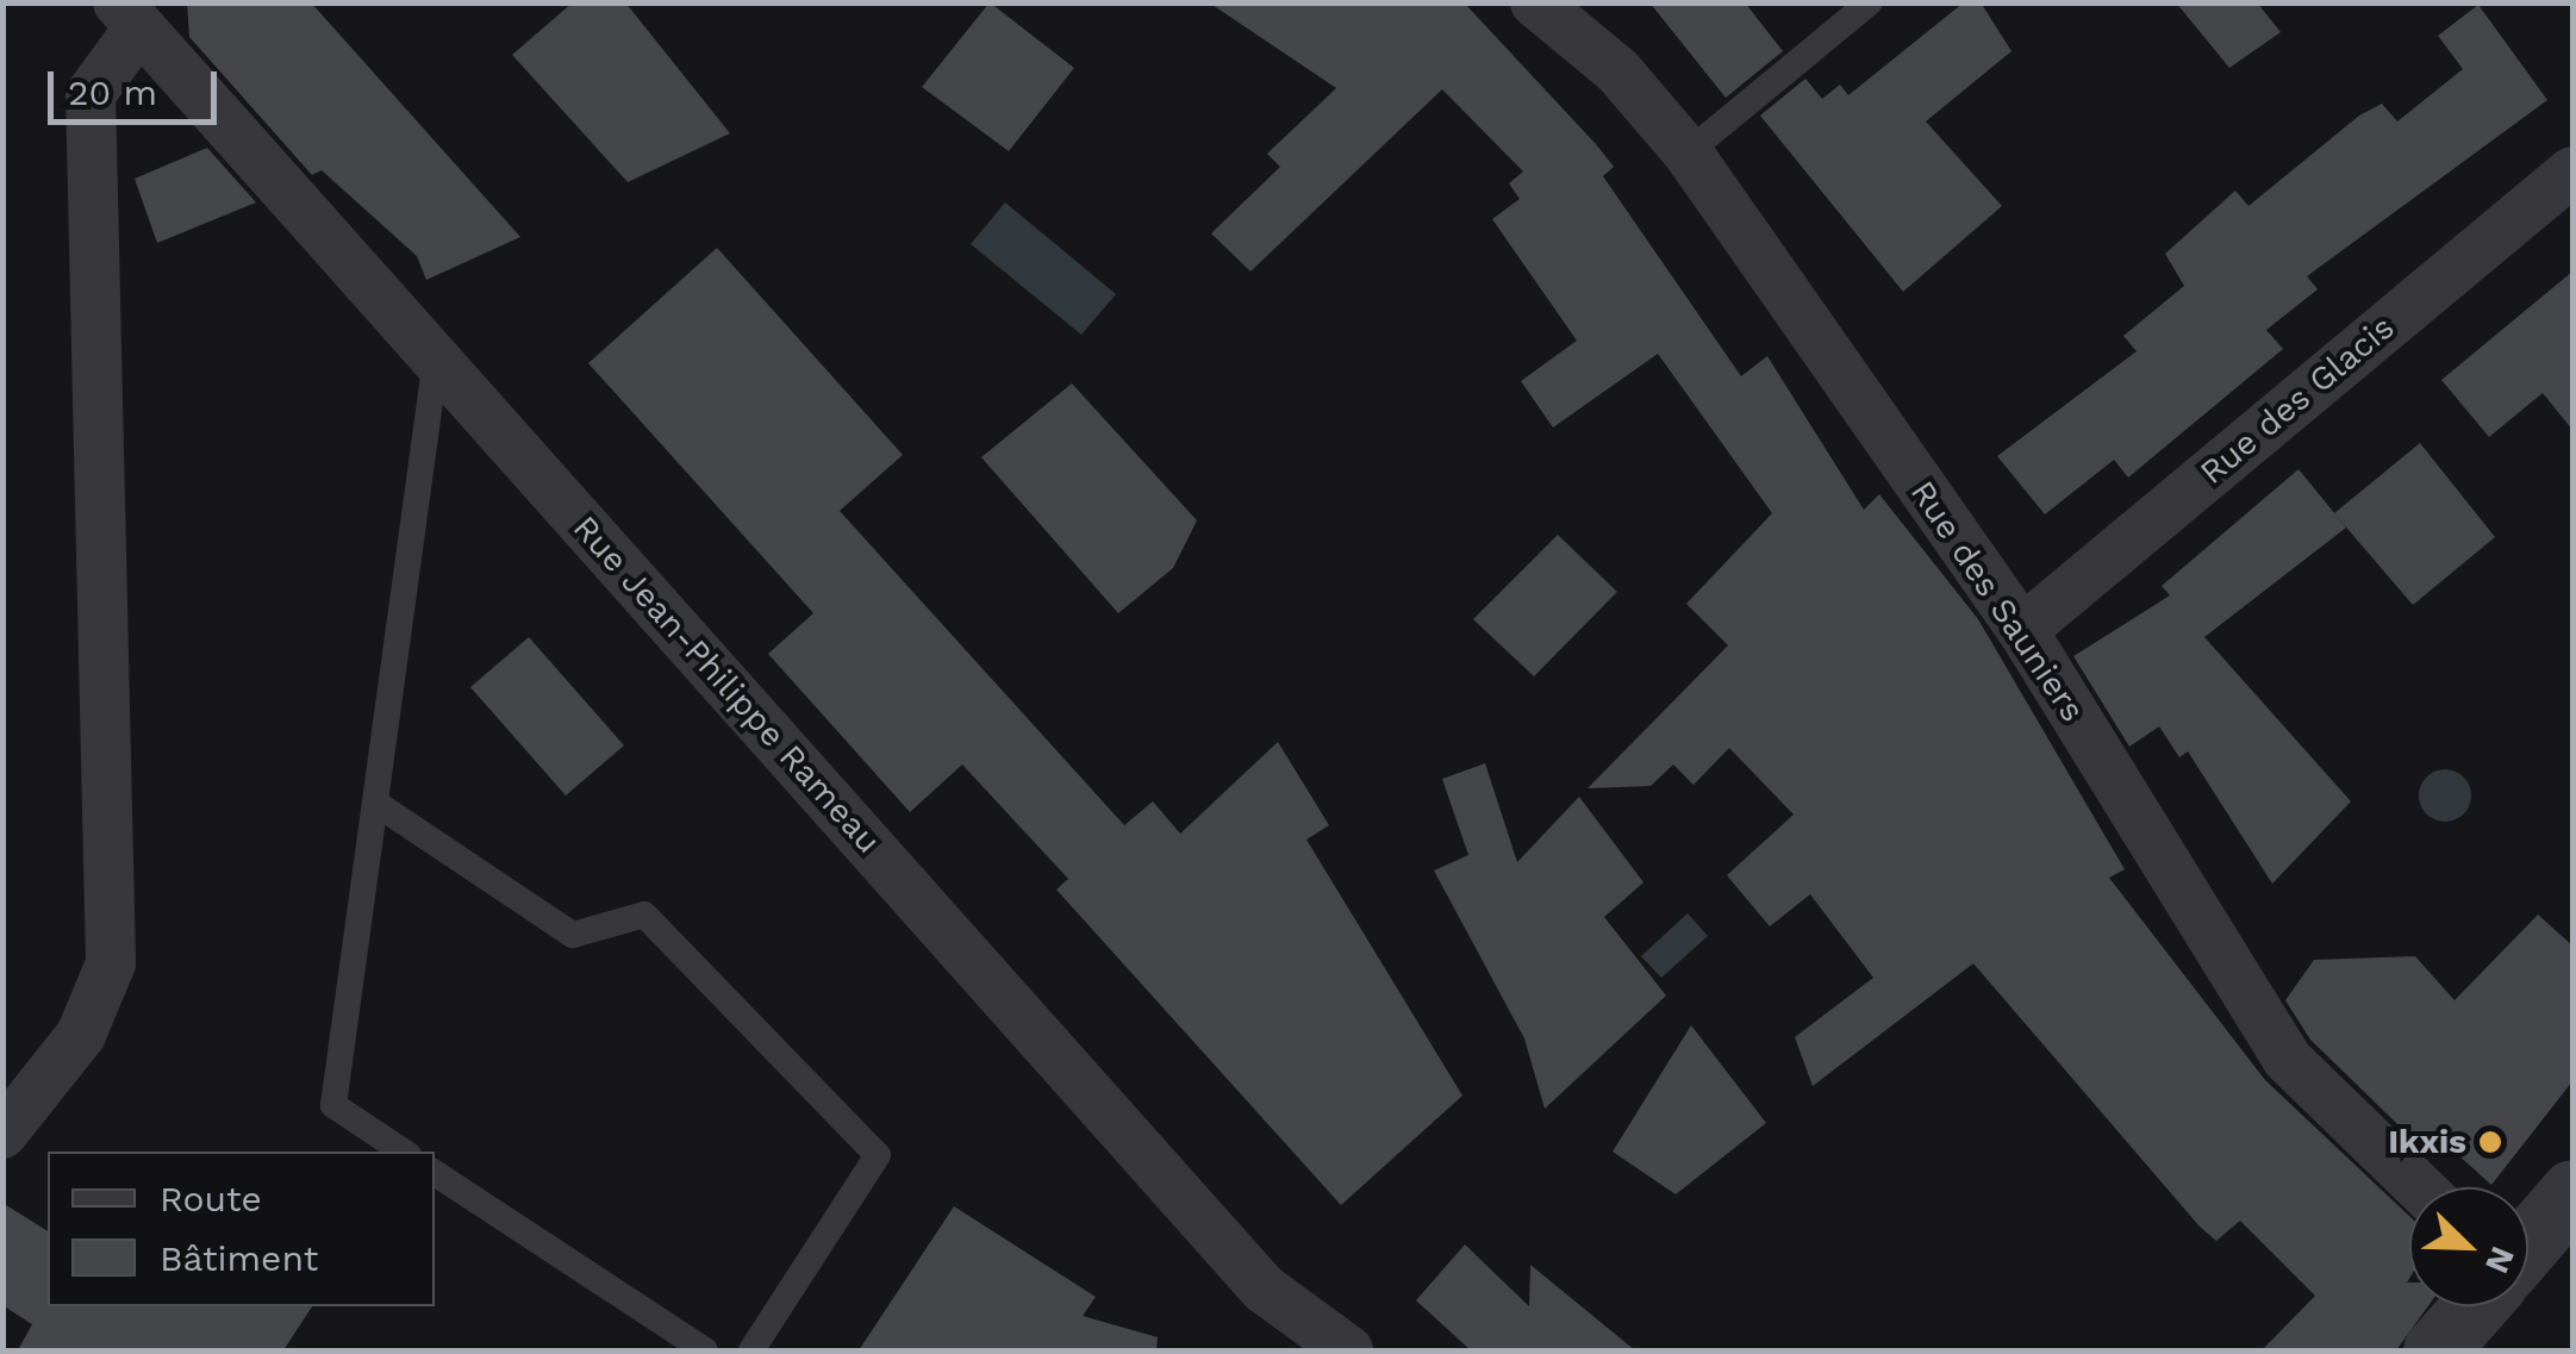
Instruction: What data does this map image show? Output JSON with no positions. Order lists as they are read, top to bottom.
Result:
{
  "streets": {
    "street": ["Rue des Glacis", "Rue des Sauniers", "Rue Jean-Philippe Rameau"]
  },
  "crossings": [
    ["Rue des Glacis", "Rue des Sauniers"]
  ],
  "places": ["Ikxis"],
  "legend": ["Route", "Bâtiment"],
  "scale_bar": "20 m",
  "north": "bottom right"
}
